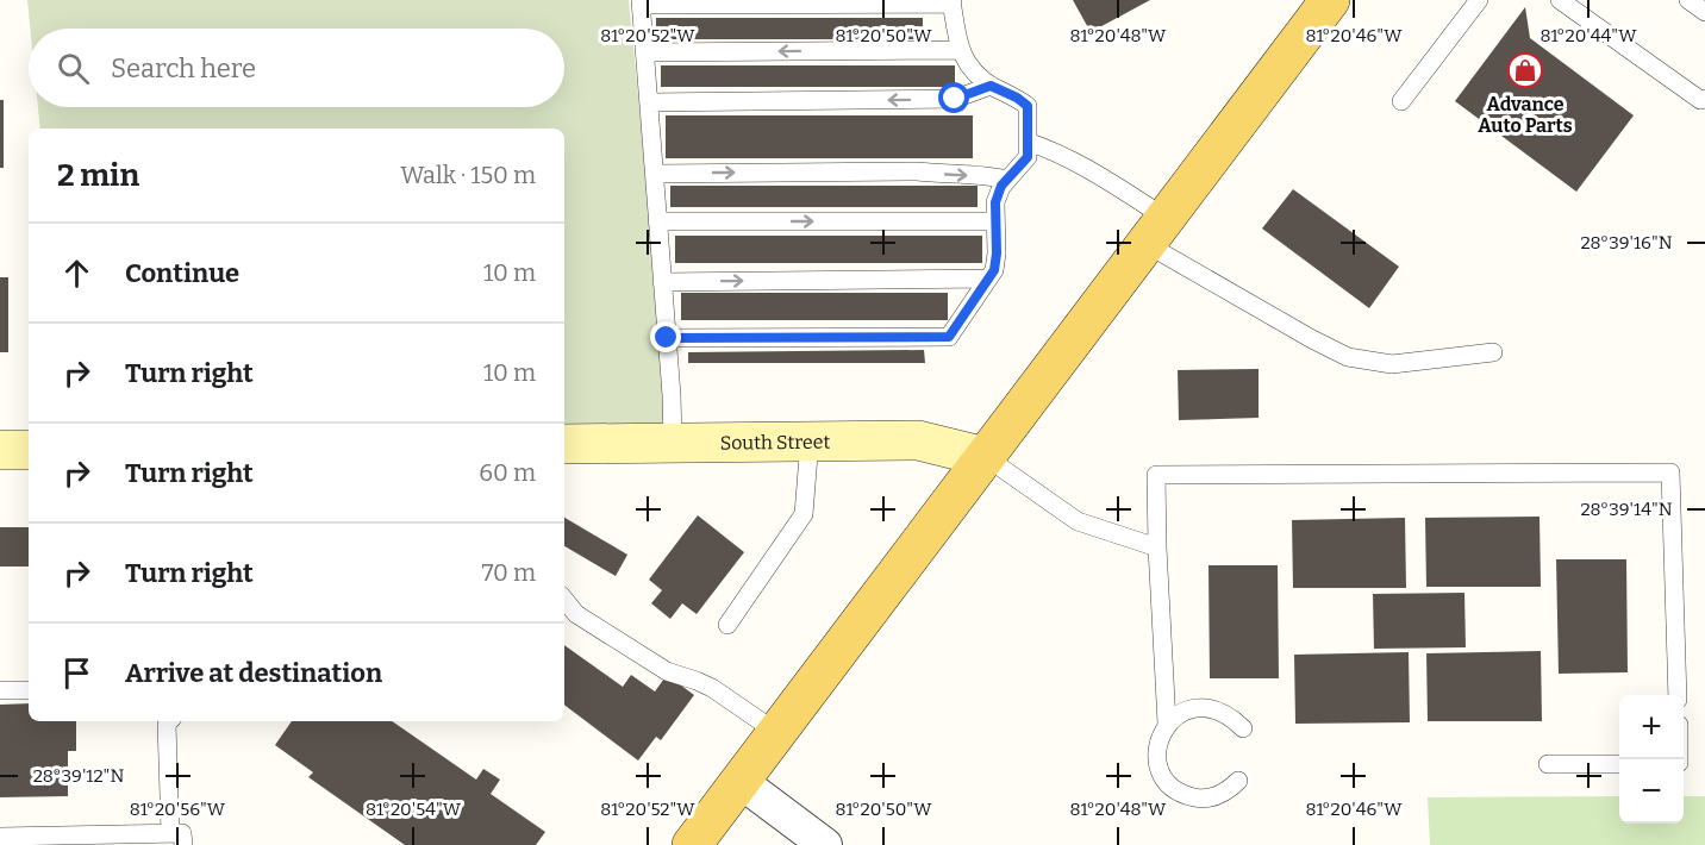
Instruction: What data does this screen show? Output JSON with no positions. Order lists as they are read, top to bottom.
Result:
{
  "streets": {
    "street": ["South Street"]
  },
  "places": {
    "shop": ["Advance Auto Parts"]
  },
  "page": {
    "search": "Search here",
    "heading": ["2 min", "Walk · 150 m"],
    "list": [
      ["Continue", "10 m"],
      ["Turn right", "10 m"],
      ["Turn right", "60 m"],
      ["Turn right", "70 m"],
      "Arrive at destination"
    ],
    "map_buttons": ["+", "−"]
  },
  "coordinates": [
    "81°20'52\"W",
    "81°20'50\"W",
    "81°20'48\"W",
    "81°20'46\"W",
    "81°20'44\"W",
    "28°39'16\"N",
    "28°39'14\"N",
    "28°39'12\"N",
    "81°20'56\"W",
    "81°20'54\"W"
  ]
}
